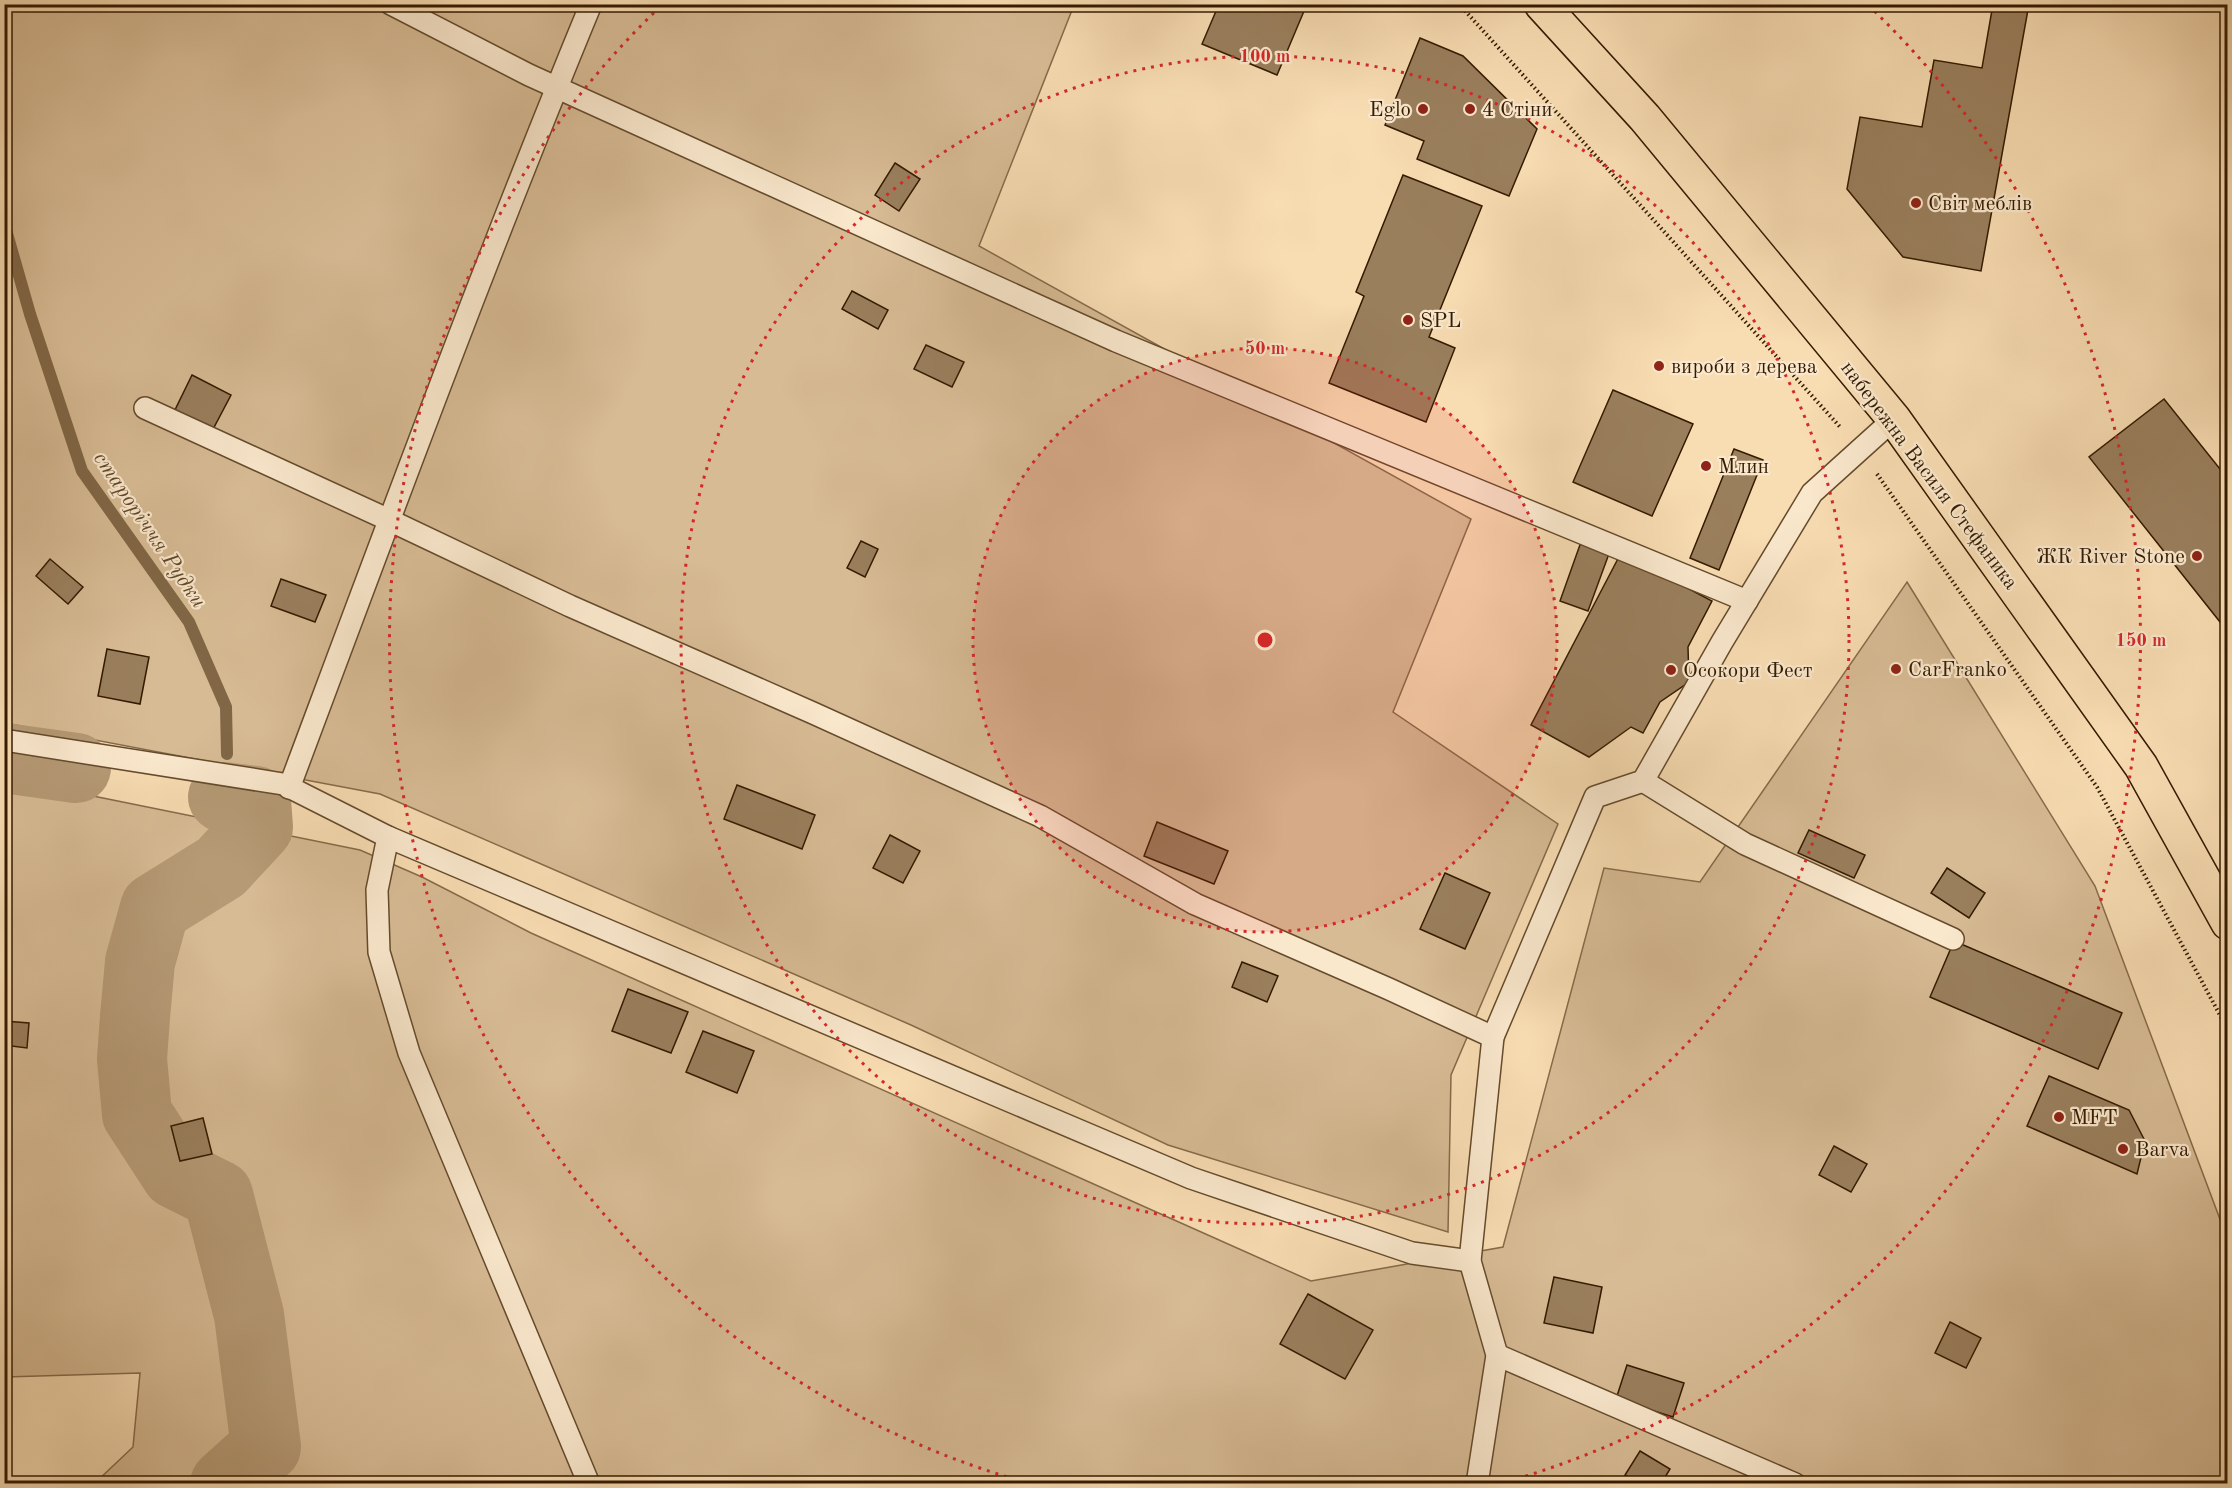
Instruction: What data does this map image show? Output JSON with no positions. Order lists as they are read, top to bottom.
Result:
{
  "streets": {
    "main road": ["набережна Василя Стефаника"]
  },
  "water": ["староріччя Рудки"],
  "places": [
    "Eglo",
    "4 Стіни",
    "Світ меблів",
    "SPL",
    "вироби з дерева",
    "Млин",
    "ЖК River Stone",
    "CarFranko",
    "Осокори Фест",
    "MFT",
    "Barva"
  ],
  "rings": ["100 m", "50 m", "150 m"]
}
